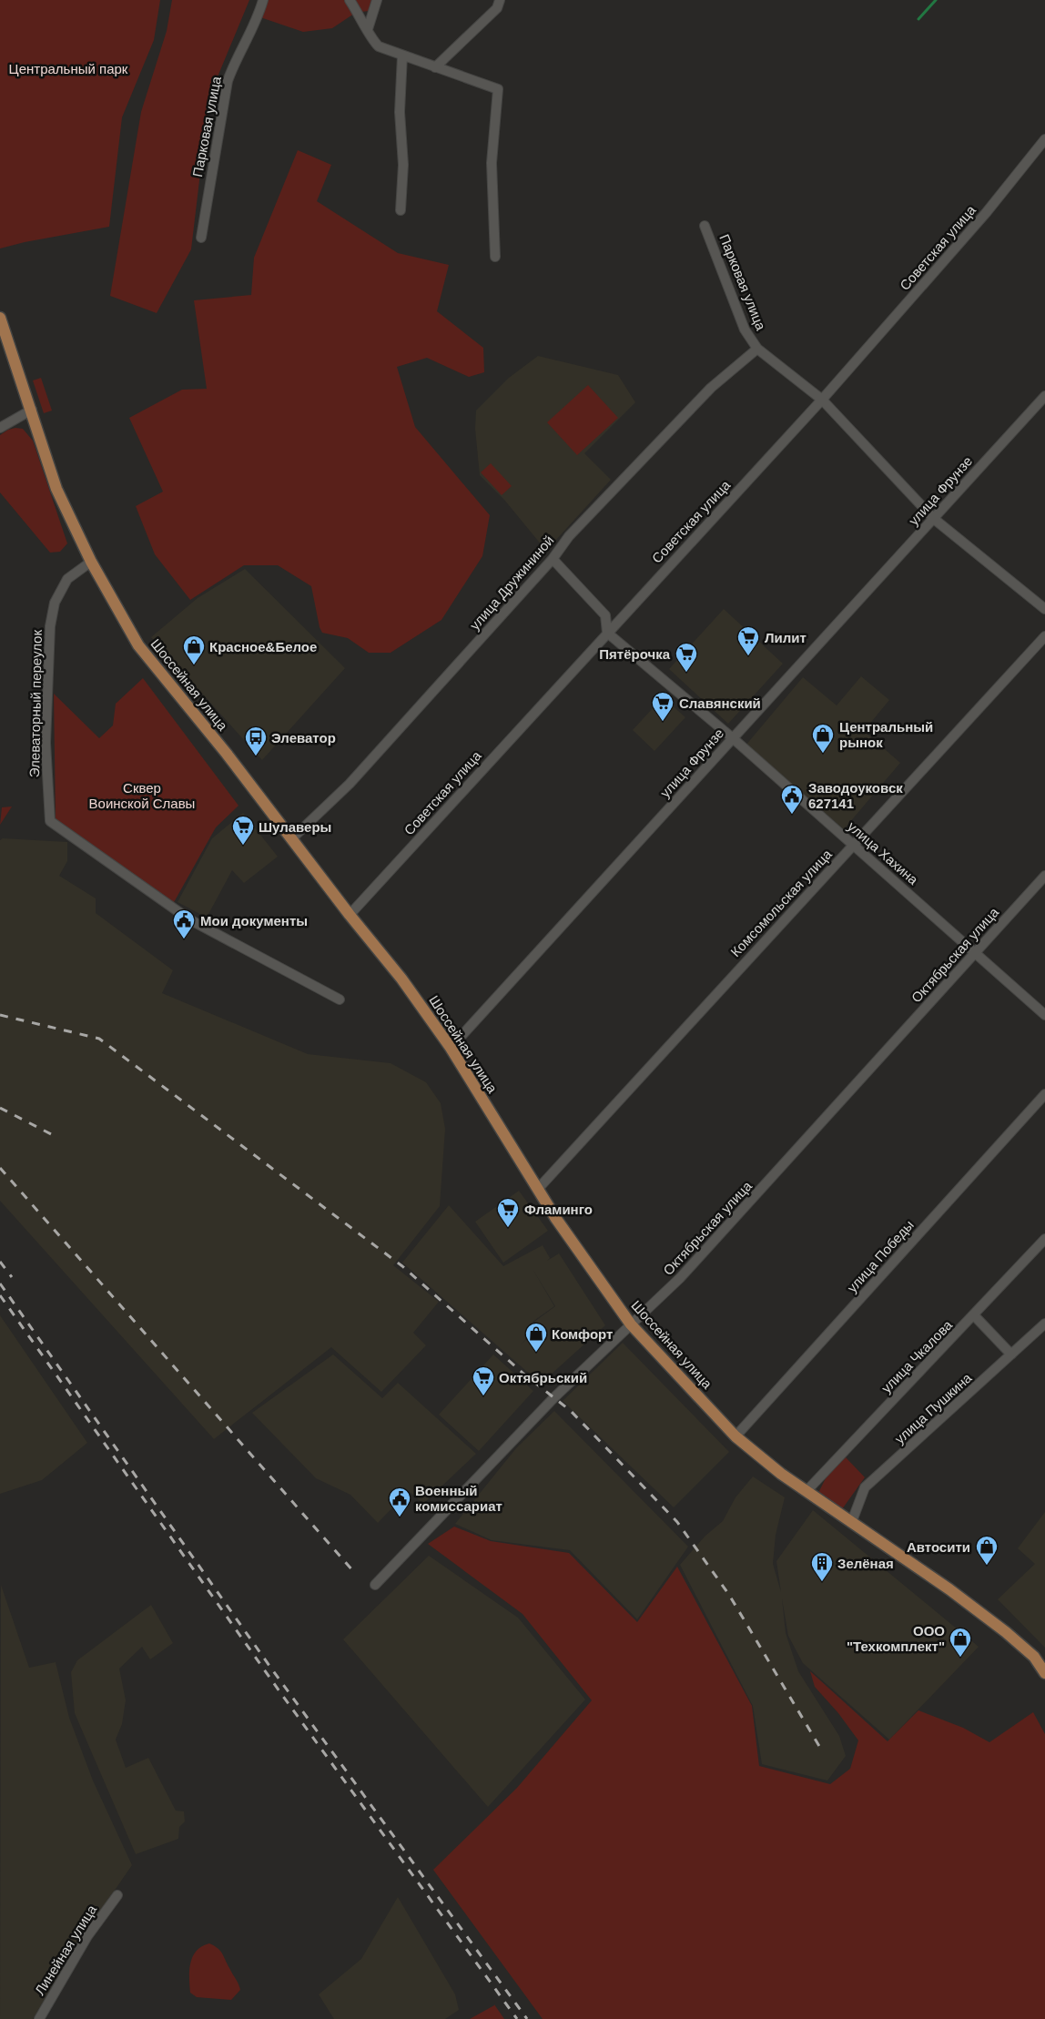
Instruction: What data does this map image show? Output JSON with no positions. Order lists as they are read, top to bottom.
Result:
{
  "streets": {
    "main road": ["Шоссейная улица"],
    "street": [
      "Парковая улица",
      "Советская улица",
      "улица Фрунзе",
      "улица Дружининой",
      "Элеваторный переулок",
      "улица Хахина",
      "Комсомольская улица",
      "Октябрьская улица",
      "улица Победы",
      "улица Чкалова",
      "улица Пушкина",
      "Линейная улица"
    ]
  },
  "crossings": [
    ["Парковая улица", "Советская улица"],
    ["Парковая улица", "улица Фрунзе"],
    ["Парковая улица", "улица Дружининой"],
    ["Советская улица", "Шоссейная улица"],
    ["Советская улица", "улица Хахина"],
    ["улица Фрунзе", "Шоссейная улица"],
    ["улица Фрунзе", "улица Хахина"],
    ["улица Дружининой", "Шоссейная улица"],
    ["Шоссейная улица", "Элеваторный переулок"],
    ["Шоссейная улица", "Комсомольская улица"],
    ["Шоссейная улица", "Октябрьская улица"],
    ["Шоссейная улица", "улица Победы"],
    ["Шоссейная улица", "улица Чкалова"],
    ["Шоссейная улица", "улица Пушкина"],
    ["улица Хахина", "Комсомольская улица"],
    ["улица Хахина", "Октябрьская улица"]
  ],
  "parks": ["Центральный парк", "Сквер Воинской Славы"],
  "places": {
    "supermarket": [
      "Лилит",
      "Пятёрочка",
      "Славянский",
      "Шулаверы",
      "Фламинго",
      "Октябрьский"
    ],
    "shop": [
      "Красное&Белое",
      "Центральный рынок",
      "Комфорт",
      "Автосити",
      "ООО \"Техкомплект\""
    ],
    "bus stop": ["Элеватор"],
    "public building": ["Заводоуковск 627141", "Мои документы", "Военный комиссариат"],
    "building": ["Зелёная"]
  }
}
